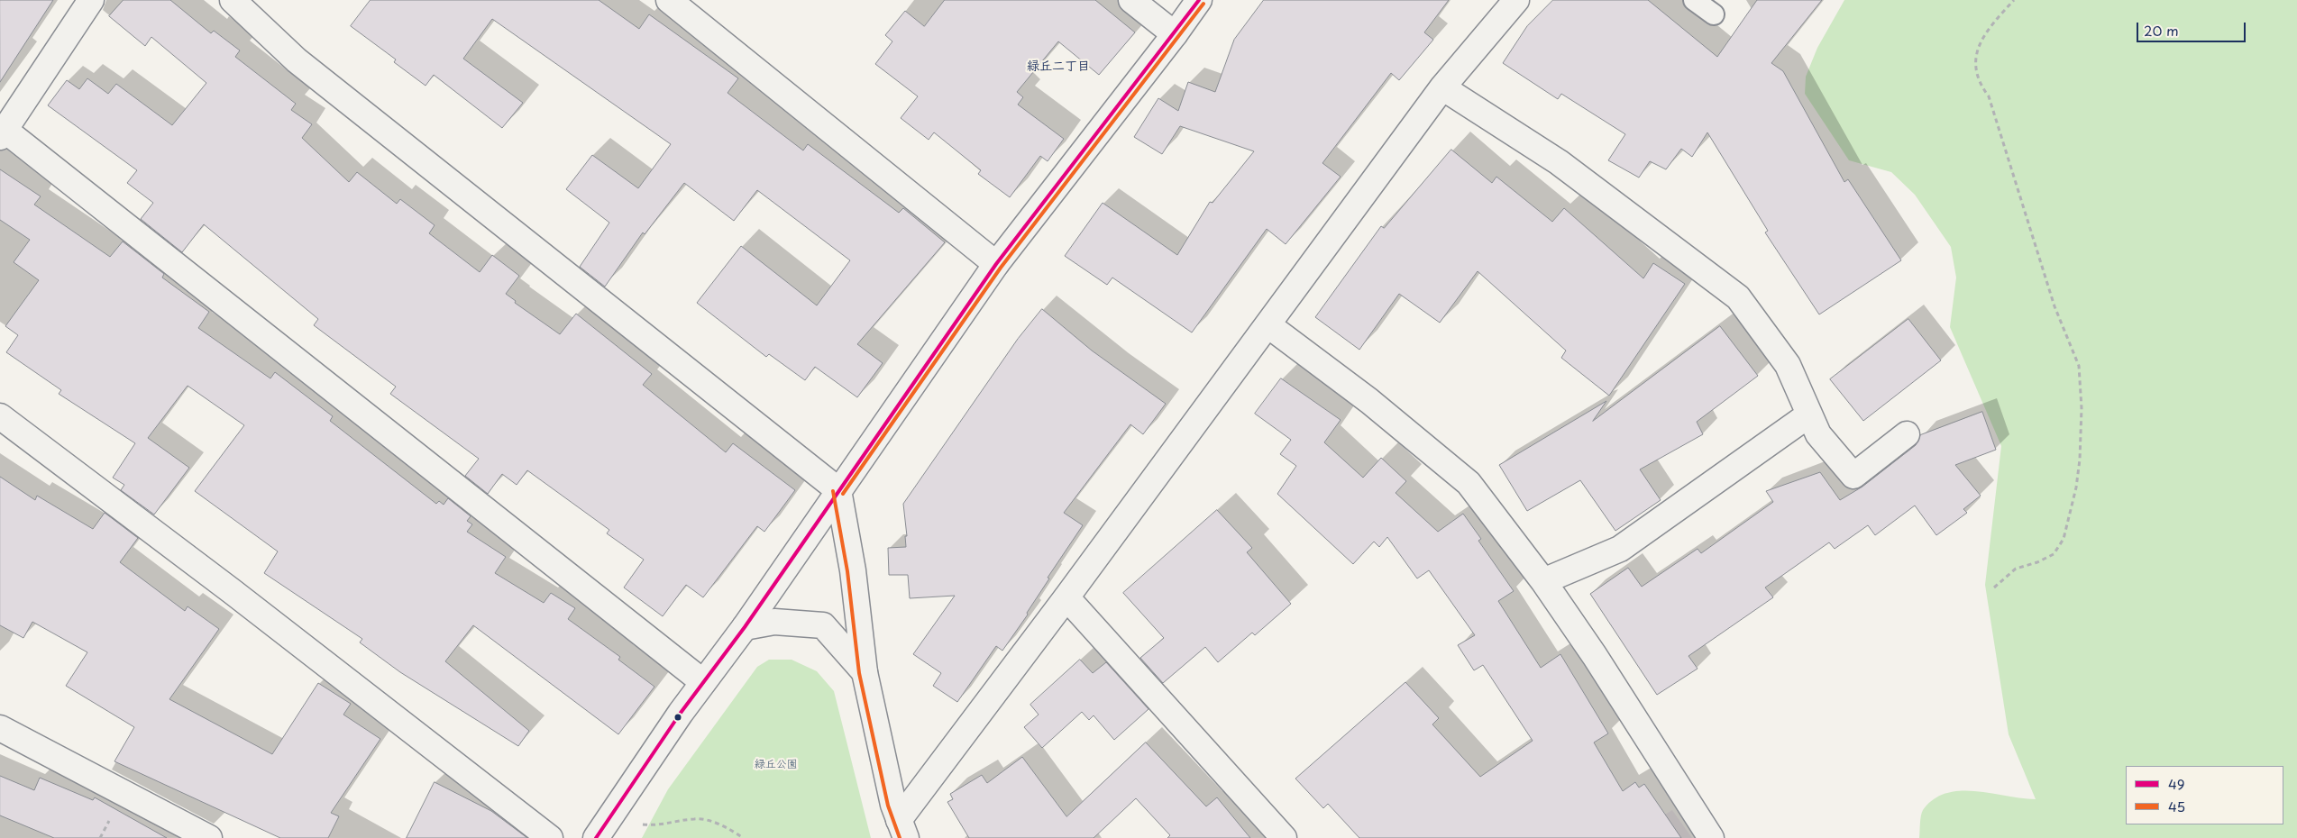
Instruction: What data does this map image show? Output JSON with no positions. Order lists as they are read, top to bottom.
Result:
{
  "districts": ["緑丘二丁目"],
  "parks": ["緑丘公園"],
  "lines": ["transit line 49", "transit line 45"],
  "legend": ["49", "45"],
  "scale_bar": "20 m"
}
